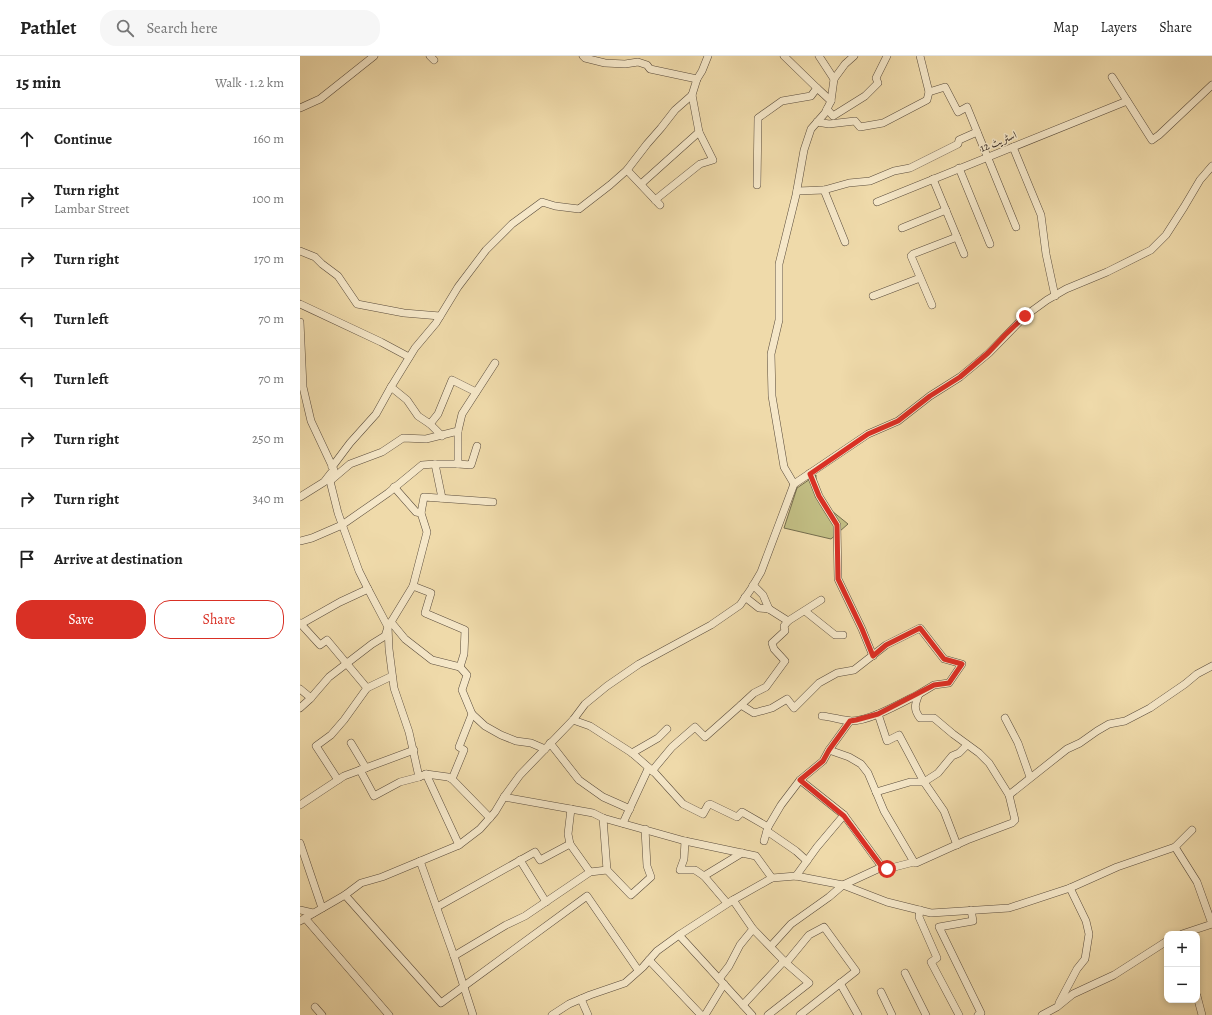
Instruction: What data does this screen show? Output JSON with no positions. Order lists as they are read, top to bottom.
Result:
{
  "streets": {
    "street": ["اسٹریٹ 12"]
  },
  "page": {
    "header": "Pathlet",
    "search": "Search here",
    "nav": ["Map", "Layers", "Share"],
    "heading": ["15 min", "Walk · 1.2 km"],
    "list": [
      ["Continue", "160 m"],
      ["Turn right", "Lambar Street", "100 m"],
      ["Turn right", "170 m"],
      ["Turn left", "70 m"],
      ["Turn left", "70 m"],
      ["Turn right", "250 m"],
      ["Turn right", "340 m"],
      "Arrive at destination"
    ],
    "buttons": ["Save", "Share"],
    "map_buttons": ["+", "−"]
  }
}
